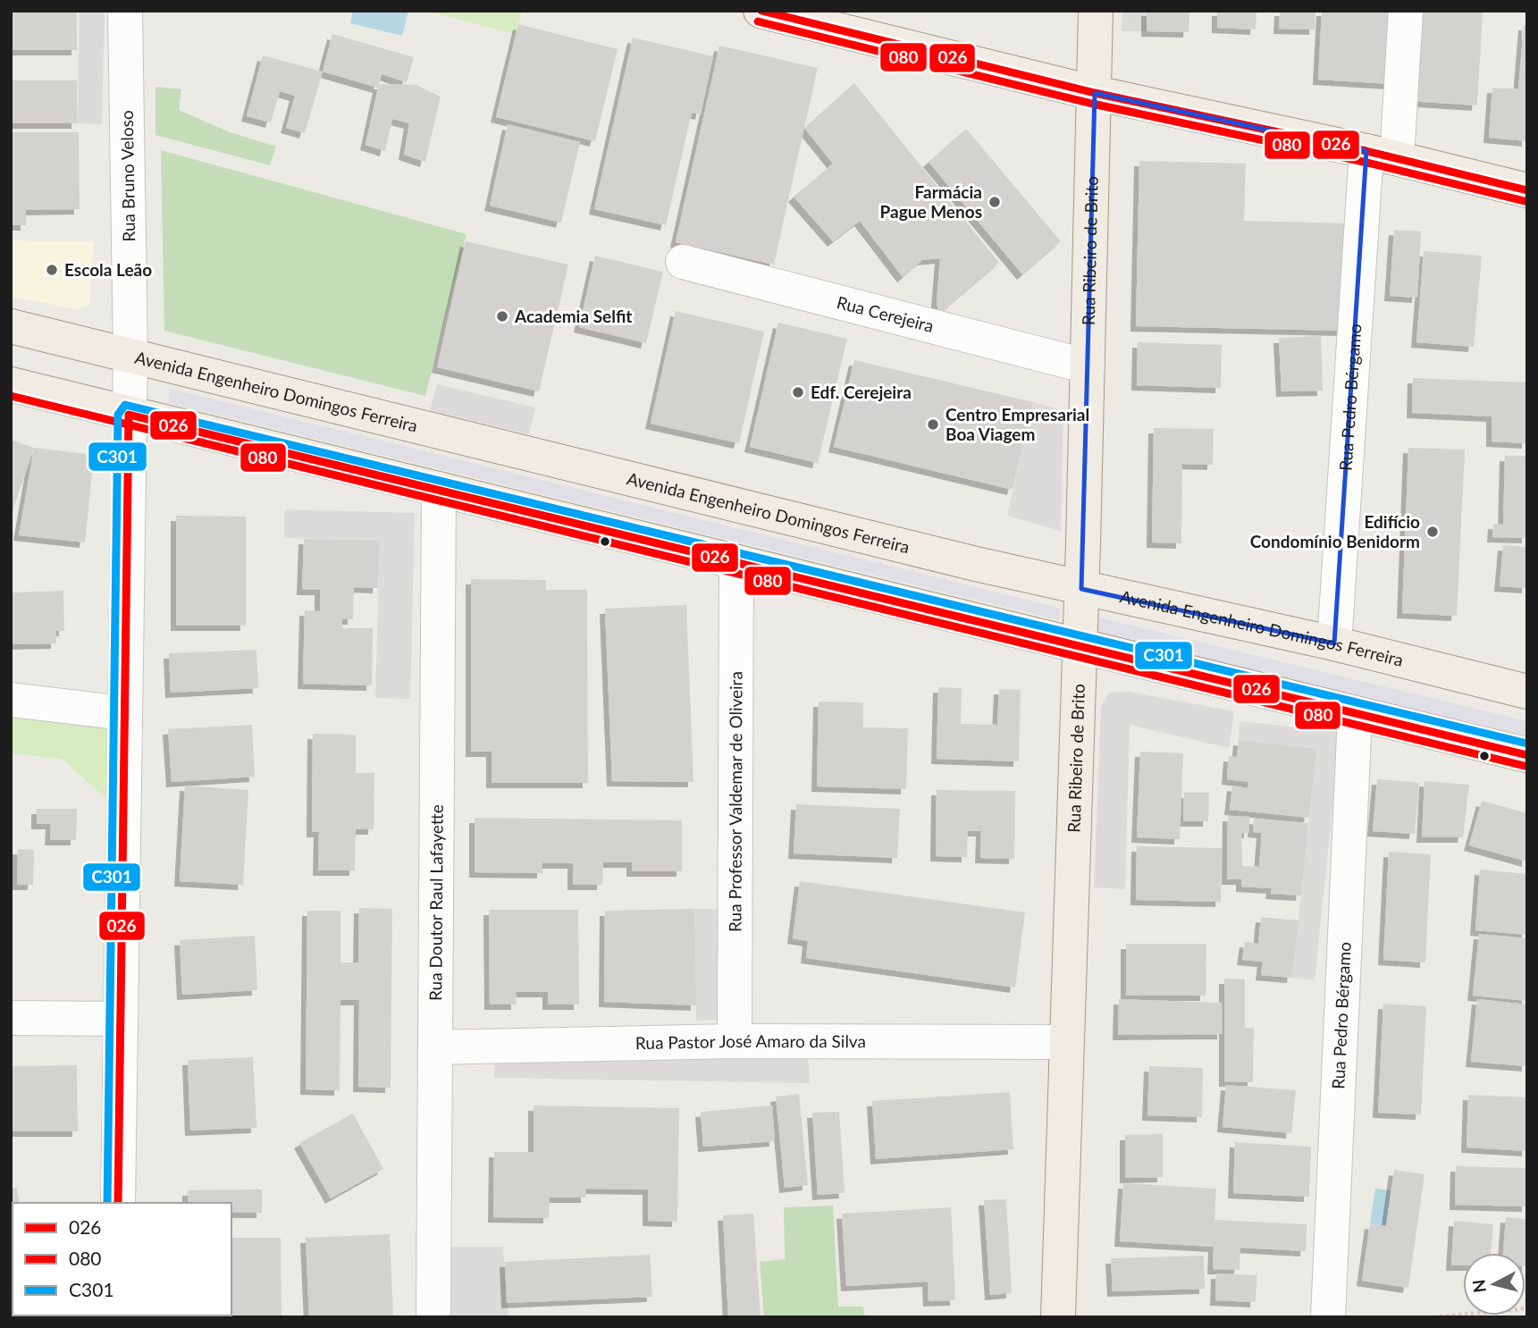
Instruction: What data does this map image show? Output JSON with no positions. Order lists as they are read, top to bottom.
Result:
{
  "streets": {
    "main road": ["Rua Ribeiro de Brito", "Avenida Engenheiro Domingos Ferreira"],
    "street": [
      "Rua Bruno Veloso",
      "Rua Cerejeira",
      "Rua Pedro Bérgamo",
      "Rua Professor Valdemar de Oliveira",
      "Rua Doutor Raul Lafayette",
      "Rua Pastor José Amaro da Silva"
    ]
  },
  "crossings": [
    ["Rua Bruno Veloso", "Avenida Engenheiro Domingos Ferreira"],
    ["Rua Ribeiro de Brito", "Rua Cerejeira"],
    ["Rua Ribeiro de Brito", "Avenida Engenheiro Domingos Ferreira"],
    ["Rua Ribeiro de Brito", "Rua Pastor José Amaro da Silva"],
    ["Avenida Engenheiro Domingos Ferreira", "Rua Pedro Bérgamo"],
    ["Rua Professor Valdemar de Oliveira", "Rua Pastor José Amaro da Silva"],
    ["Rua Doutor Raul Lafayette", "Rua Pastor José Amaro da Silva"]
  ],
  "places": [
    "Farmácia Pague Menos",
    "Escola Leão",
    "Academia Selfit",
    "Edf. Cerejeira",
    "Centro Empresarial Boa Viagem",
    "Edifício Condomínio Benidorm"
  ],
  "lines": ["transit line 026", "transit line 080", "transit line C301"],
  "legend": ["026", "080", "C301"],
  "north": "left"
}
